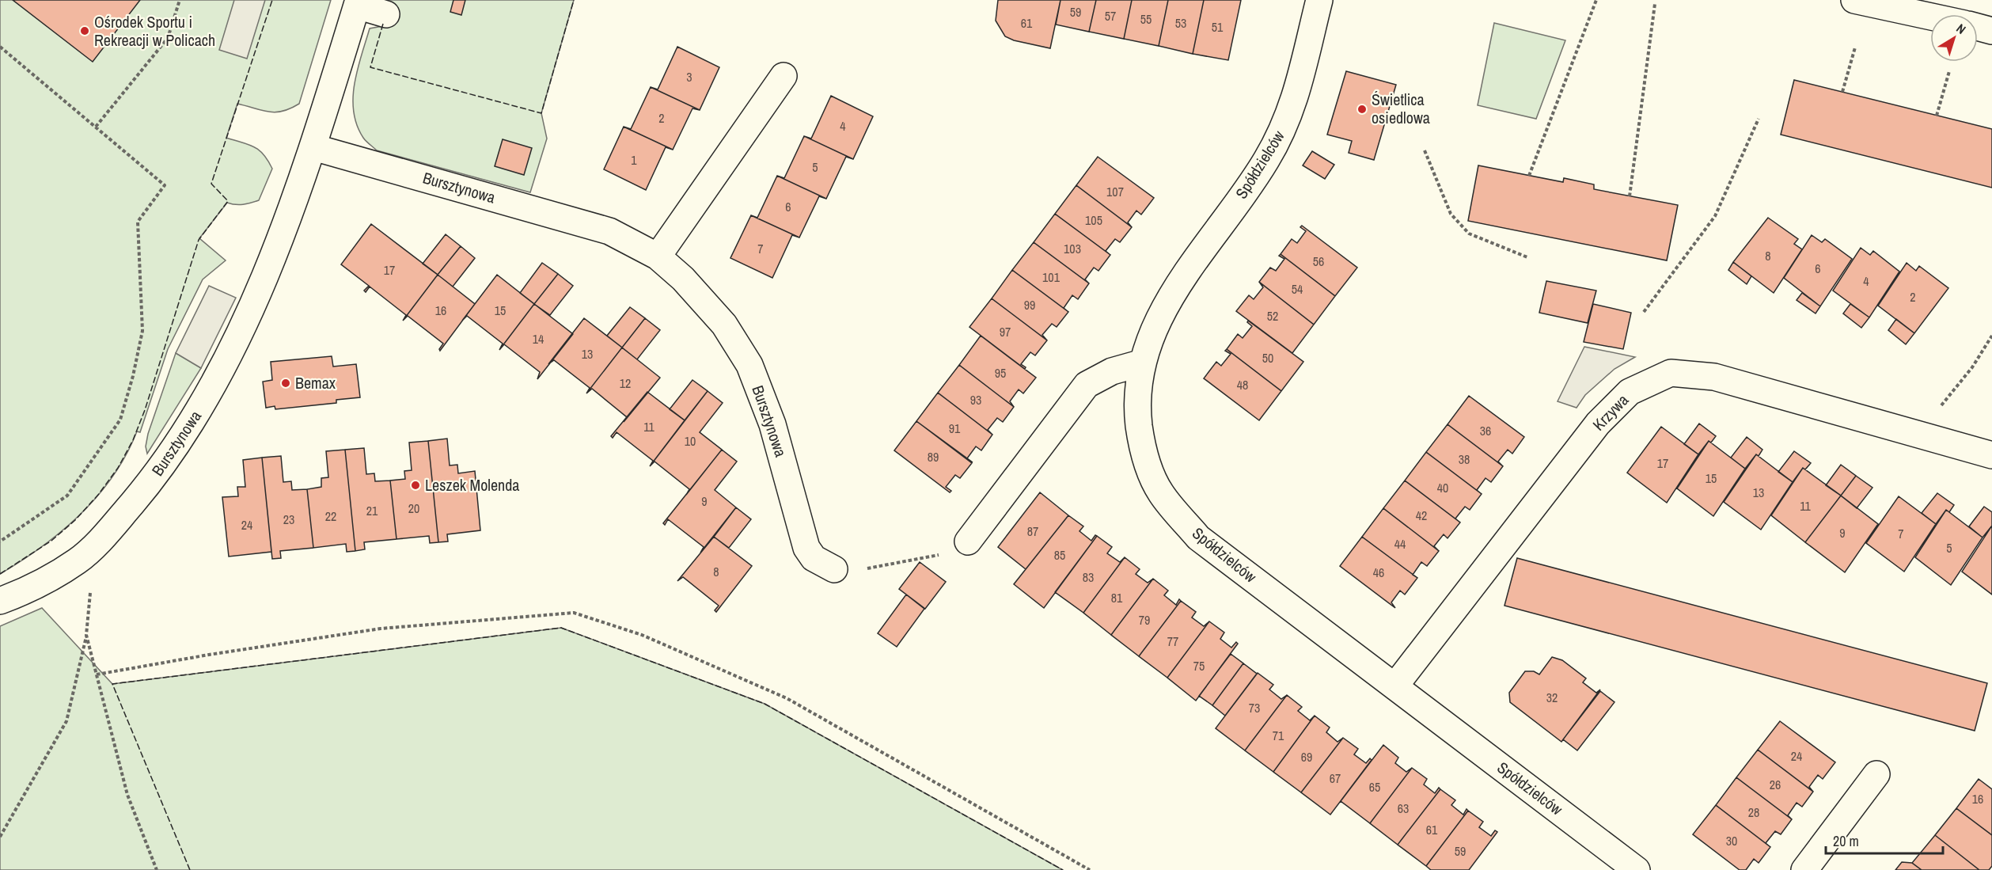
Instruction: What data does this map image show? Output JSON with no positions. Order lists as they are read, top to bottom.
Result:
{
  "streets": {
    "street": ["Spółdzielców", "Bursztynowa", "Krzywa"]
  },
  "crossings": [
    ["Spółdzielców", "Krzywa"]
  ],
  "places": [
    "Ośrodek Sportu i Rekreacji w Policach",
    "Świetlica osiedlowa",
    "Bemax",
    "Leszek Molenda"
  ],
  "house_numbers": [
    "59",
    "57",
    "55",
    "61",
    "53",
    "51",
    "3",
    "2",
    "4",
    "1",
    "5",
    "107",
    "6",
    "105",
    "7",
    "103",
    "8",
    "56",
    "6",
    "17",
    "101",
    "4",
    "54",
    "2",
    "99",
    "16",
    "15",
    "52",
    "97",
    "14",
    "13",
    "50",
    "95",
    "12",
    "48",
    "93",
    "11",
    "91",
    "36",
    "10",
    "89",
    "38",
    "17",
    "15",
    "40",
    "13",
    "9",
    "11",
    "20",
    "21",
    "42",
    "22",
    "23",
    "24",
    "87",
    "9",
    "7",
    "44",
    "5",
    "85",
    "8",
    "46",
    "83",
    "81",
    "79",
    "77",
    "75",
    "32",
    "73",
    "71",
    "24",
    "69",
    "67",
    "26",
    "65",
    "16",
    "63",
    "28",
    "61",
    "30",
    "59"
  ],
  "scale_bar": "20 m",
  "north": "top right"
}
